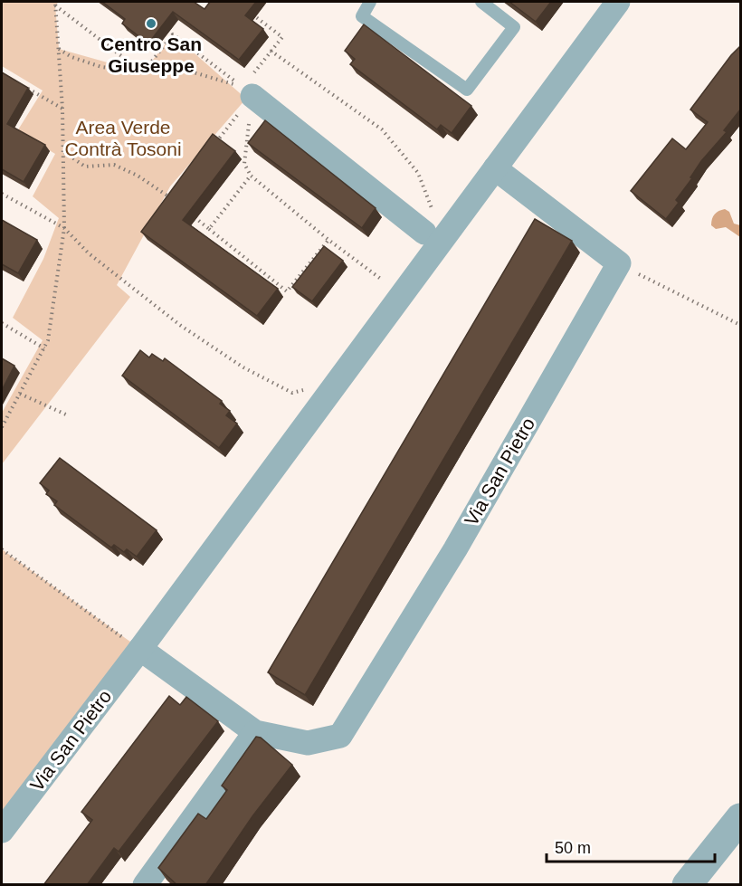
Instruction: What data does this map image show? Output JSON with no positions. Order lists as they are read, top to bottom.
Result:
{
  "streets": {
    "street": ["Via San Pietro"]
  },
  "parks": ["Area Verde Contrà Tosoni"],
  "places": ["Centro San Giuseppe"],
  "scale_bar": "50 m"
}
